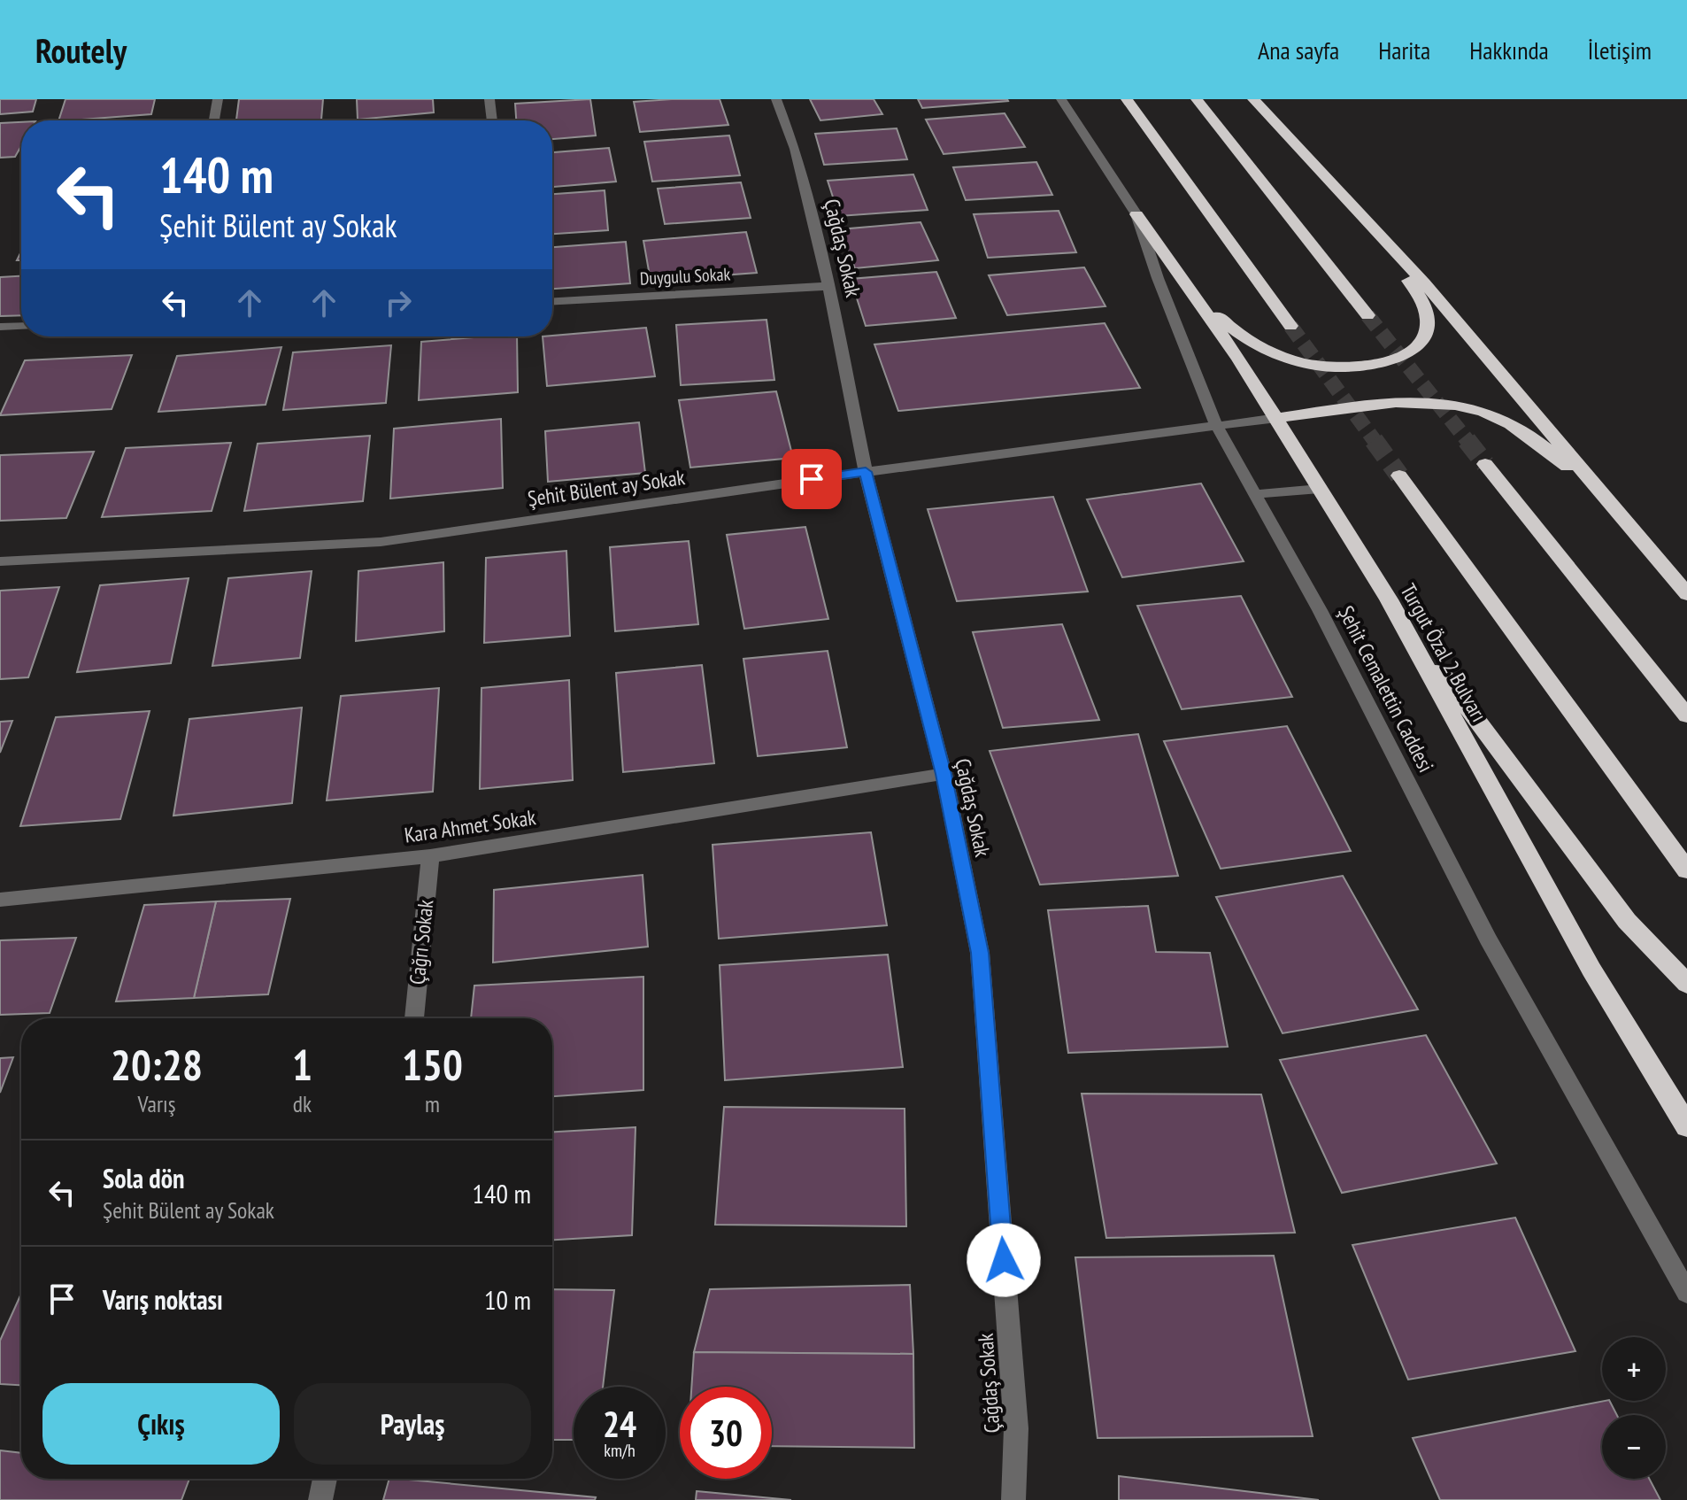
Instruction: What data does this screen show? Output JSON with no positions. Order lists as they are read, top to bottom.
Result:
{
  "streets": {
    "highway": ["Turgut Özal 2 Bulvarı"],
    "street": [
      "Çağdaş Sokak",
      "Duygulu Sokak",
      "Şehit Bülent ay Sokak",
      "Şehit Cemalettin Caddesi",
      "Kara Ahmet Sokak",
      "Çağrı Sokak"
    ]
  },
  "crossings": [
    ["Çağdaş Sokak", "Duygulu Sokak"],
    ["Çağdaş Sokak", "Şehit Bülent ay Sokak"],
    ["Çağdaş Sokak", "Kara Ahmet Sokak"],
    ["Şehit Bülent ay Sokak", "Turgut Özal 2 Bulvarı"],
    ["Şehit Bülent ay Sokak", "Şehit Cemalettin Caddesi"],
    ["Turgut Özal 2 Bulvarı", "Şehit Cemalettin Caddesi"],
    ["Kara Ahmet Sokak", "Çağrı Sokak"]
  ],
  "page": {
    "header": "Routely",
    "nav": [
      "Ana sayfa",
      "Harita",
      "Hakkında",
      "İletişim"
    ],
    "turn": ["140 m", "Şehit Bülent ay Sokak"],
    "eta": [
      "20:28",
      "Varış",
      "1",
      "dk",
      "150",
      "m"
    ],
    "list": [
      {
        "name": "Sola dön",
        "note": "Şehit Bülent ay Sokak",
        "value": "140 m"
      },
      {
        "name": "Varış noktası",
        "value": "10 m"
      }
    ],
    "map_buttons": ["+", "−"],
    "buttons": ["Çıkış", "Paylaş"],
    "speed": "24 km/h",
    "limit": "30"
  }
}
